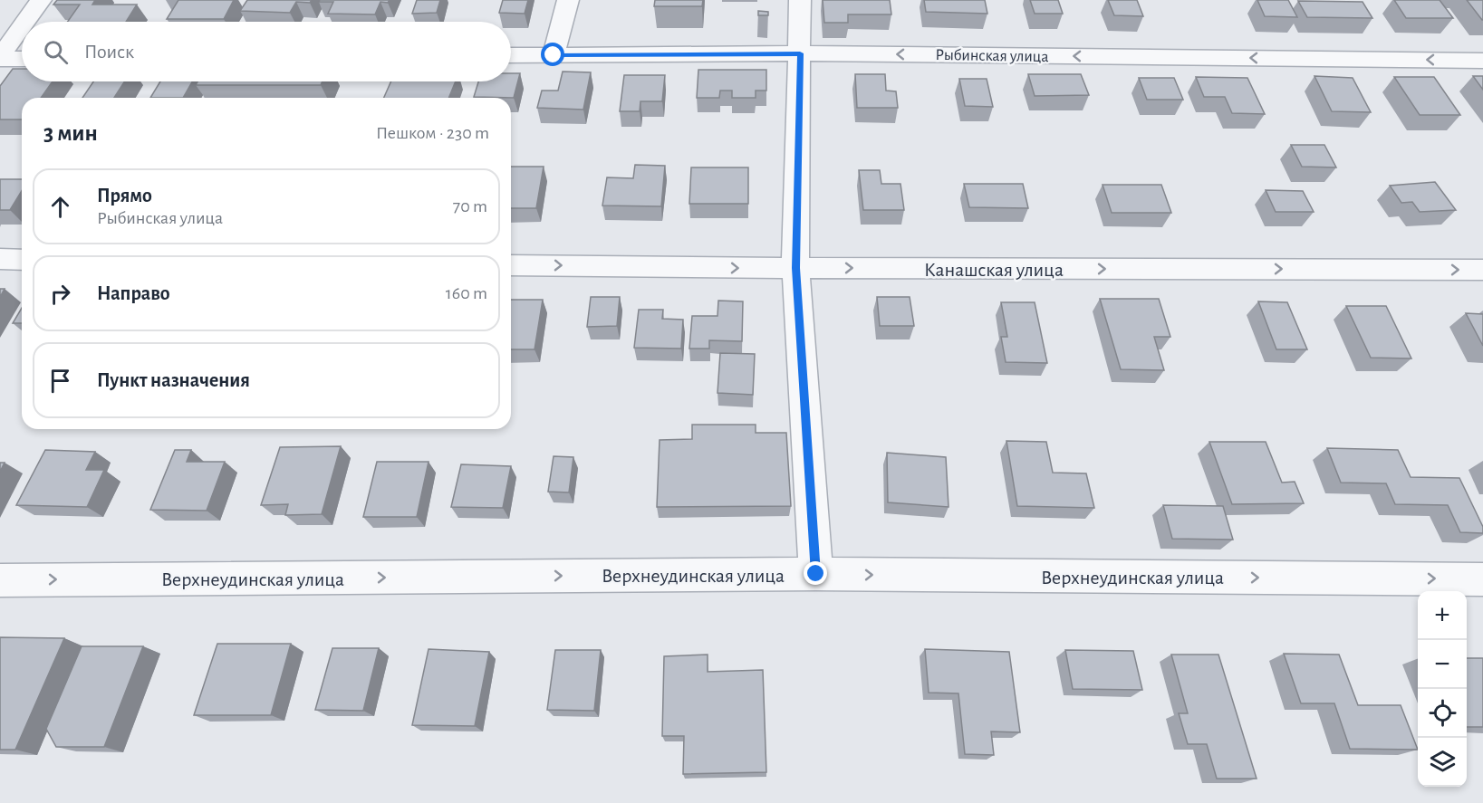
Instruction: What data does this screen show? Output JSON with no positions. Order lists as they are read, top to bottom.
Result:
{
  "streets": {
    "street": ["Рыбинская улица", "Канашская улица", "Верхнеудинская улица"]
  },
  "one_way": ["Рыбинская улица", "Канашская улица", "Верхнеудинская улица"],
  "page": {
    "search": "Поиск",
    "heading": ["3 мин", "Пешком · 230 m"],
    "list": [
      ["Прямо", "Рыбинская улица", "70 m"],
      ["Направо", "160 m"],
      "Пункт назначения"
    ],
    "map_buttons": ["+", "−"]
  }
}
